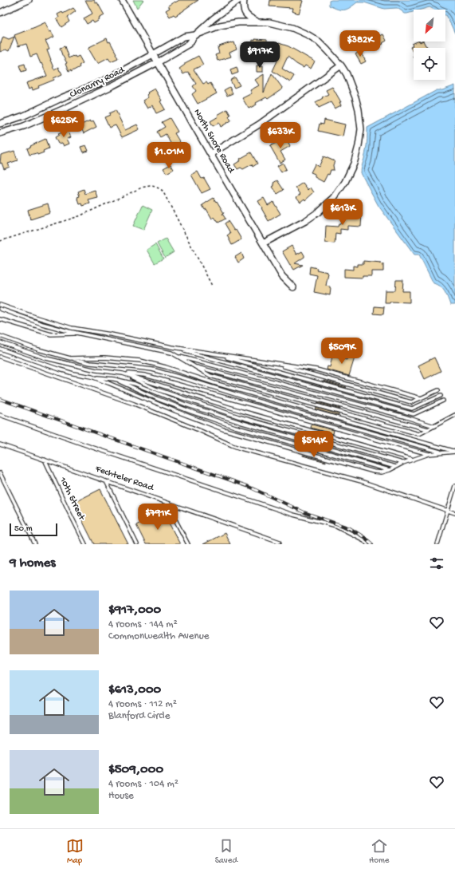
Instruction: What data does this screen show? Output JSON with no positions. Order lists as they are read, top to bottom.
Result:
{
  "streets": {
    "street": ["Cloncurry Road", "North Shore Road"],
    "lane": ["Fechteler Road", "10th Street"]
  },
  "crossings": [
    ["Cloncurry Road", "North Shore Road"],
    ["Fechteler Road", "10th Street"]
  ],
  "scale_bar": "50 m",
  "north": "bottom left",
  "page": {
    "price": [
      "$382K",
      "$917K",
      "$625K",
      "$633K",
      "$1.01M",
      "$613K",
      "$509K",
      "$514K",
      "$791K"
    ],
    "scale": "50 m",
    "heading": "9 homes",
    "list": [
      {
        "name": "$917,000",
        "note": "4 rooms · 144 m² · Commonwealth Avenue"
      },
      {
        "name": "$613,000",
        "note": "4 rooms · 112 m² · Blanford Circle"
      },
      {
        "name": "$509,000",
        "note": "4 rooms · 104 m² · House"
      }
    ],
    "tabs": ["Map", "Saved", "Home"]
  }
}
